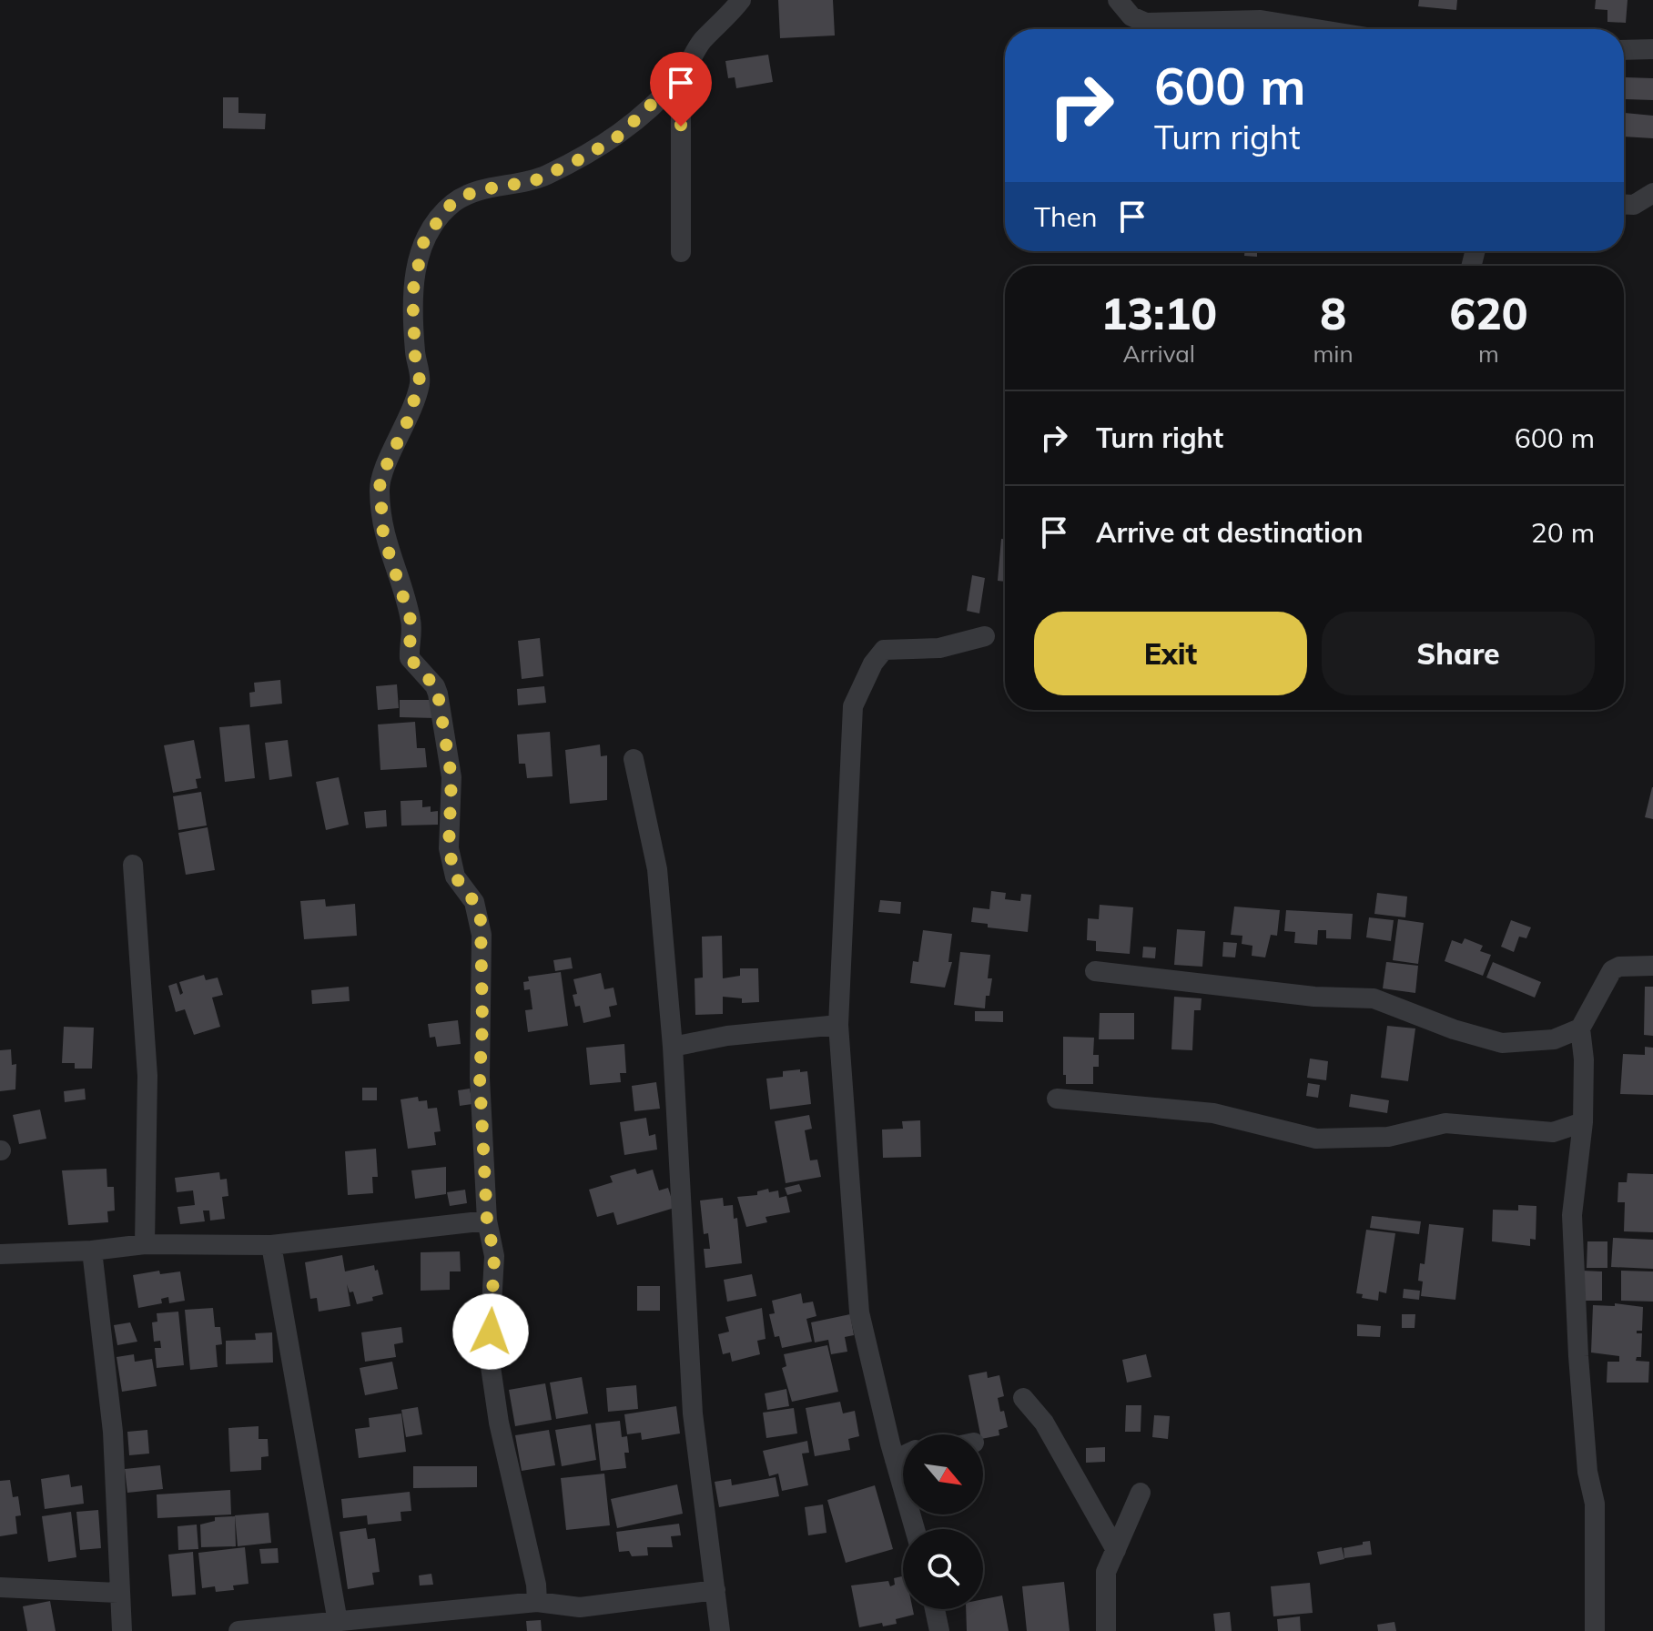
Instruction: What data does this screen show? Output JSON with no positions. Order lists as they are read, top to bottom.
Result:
{
  "north": "bottom right",
  "page": {
    "turn": ["600 m", "Turn right"],
    "then": "Then",
    "eta": [
      "13:10",
      "Arrival",
      "8",
      "min",
      "620",
      "m"
    ],
    "list": [
      {
        "name": "Turn right",
        "value": "600 m"
      },
      {
        "name": "Arrive at destination",
        "value": "20 m"
      }
    ],
    "buttons": ["Exit", "Share"]
  }
}
